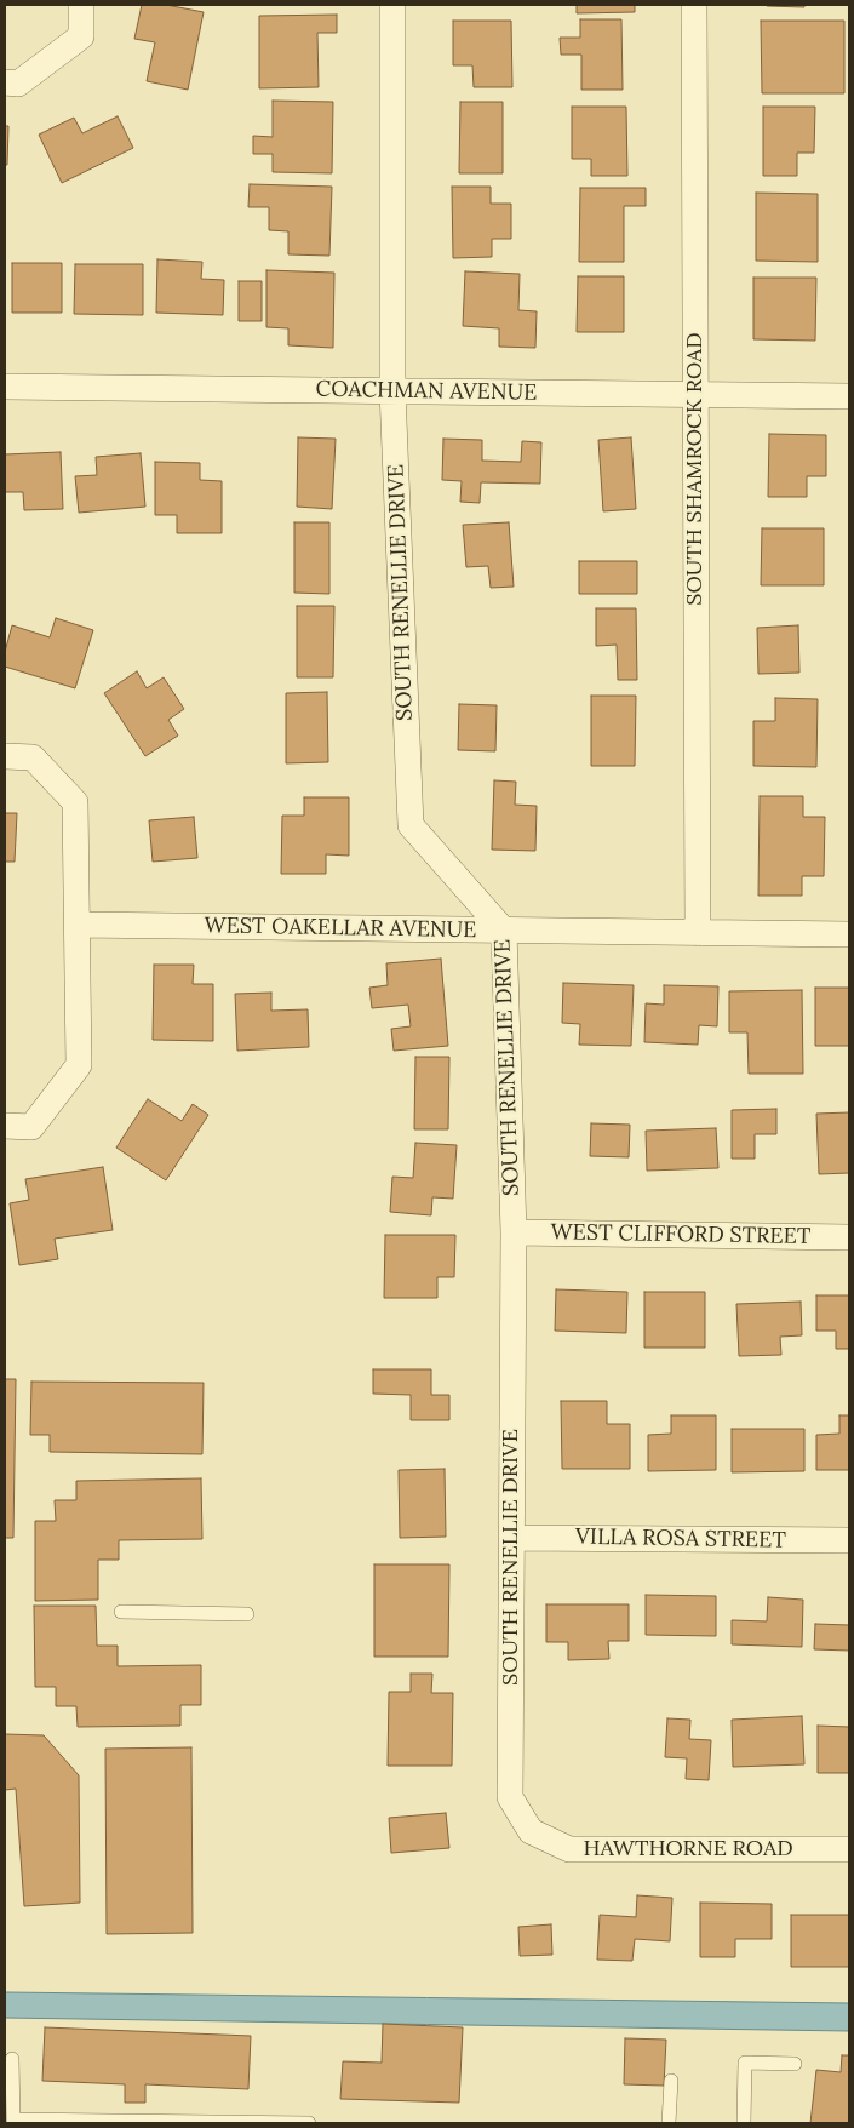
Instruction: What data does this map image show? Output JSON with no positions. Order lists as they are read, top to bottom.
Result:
{
  "streets": {
    "street": [
      "COACHMAN AVENUE",
      "SOUTH SHAMROCK ROAD",
      "SOUTH RENELLIE DRIVE",
      "WEST OAKELLAR AVENUE",
      "WEST CLIFFORD STREET",
      "VILLA ROSA STREET",
      "HAWTHORNE ROAD"
    ]
  },
  "crossings": [
    ["COACHMAN AVENUE", "SOUTH SHAMROCK ROAD"],
    ["COACHMAN AVENUE", "SOUTH RENELLIE DRIVE"],
    ["SOUTH SHAMROCK ROAD", "WEST OAKELLAR AVENUE"],
    ["SOUTH RENELLIE DRIVE", "WEST OAKELLAR AVENUE"],
    ["SOUTH RENELLIE DRIVE", "WEST CLIFFORD STREET"],
    ["SOUTH RENELLIE DRIVE", "VILLA ROSA STREET"],
    ["SOUTH RENELLIE DRIVE", "HAWTHORNE ROAD"]
  ]
}
